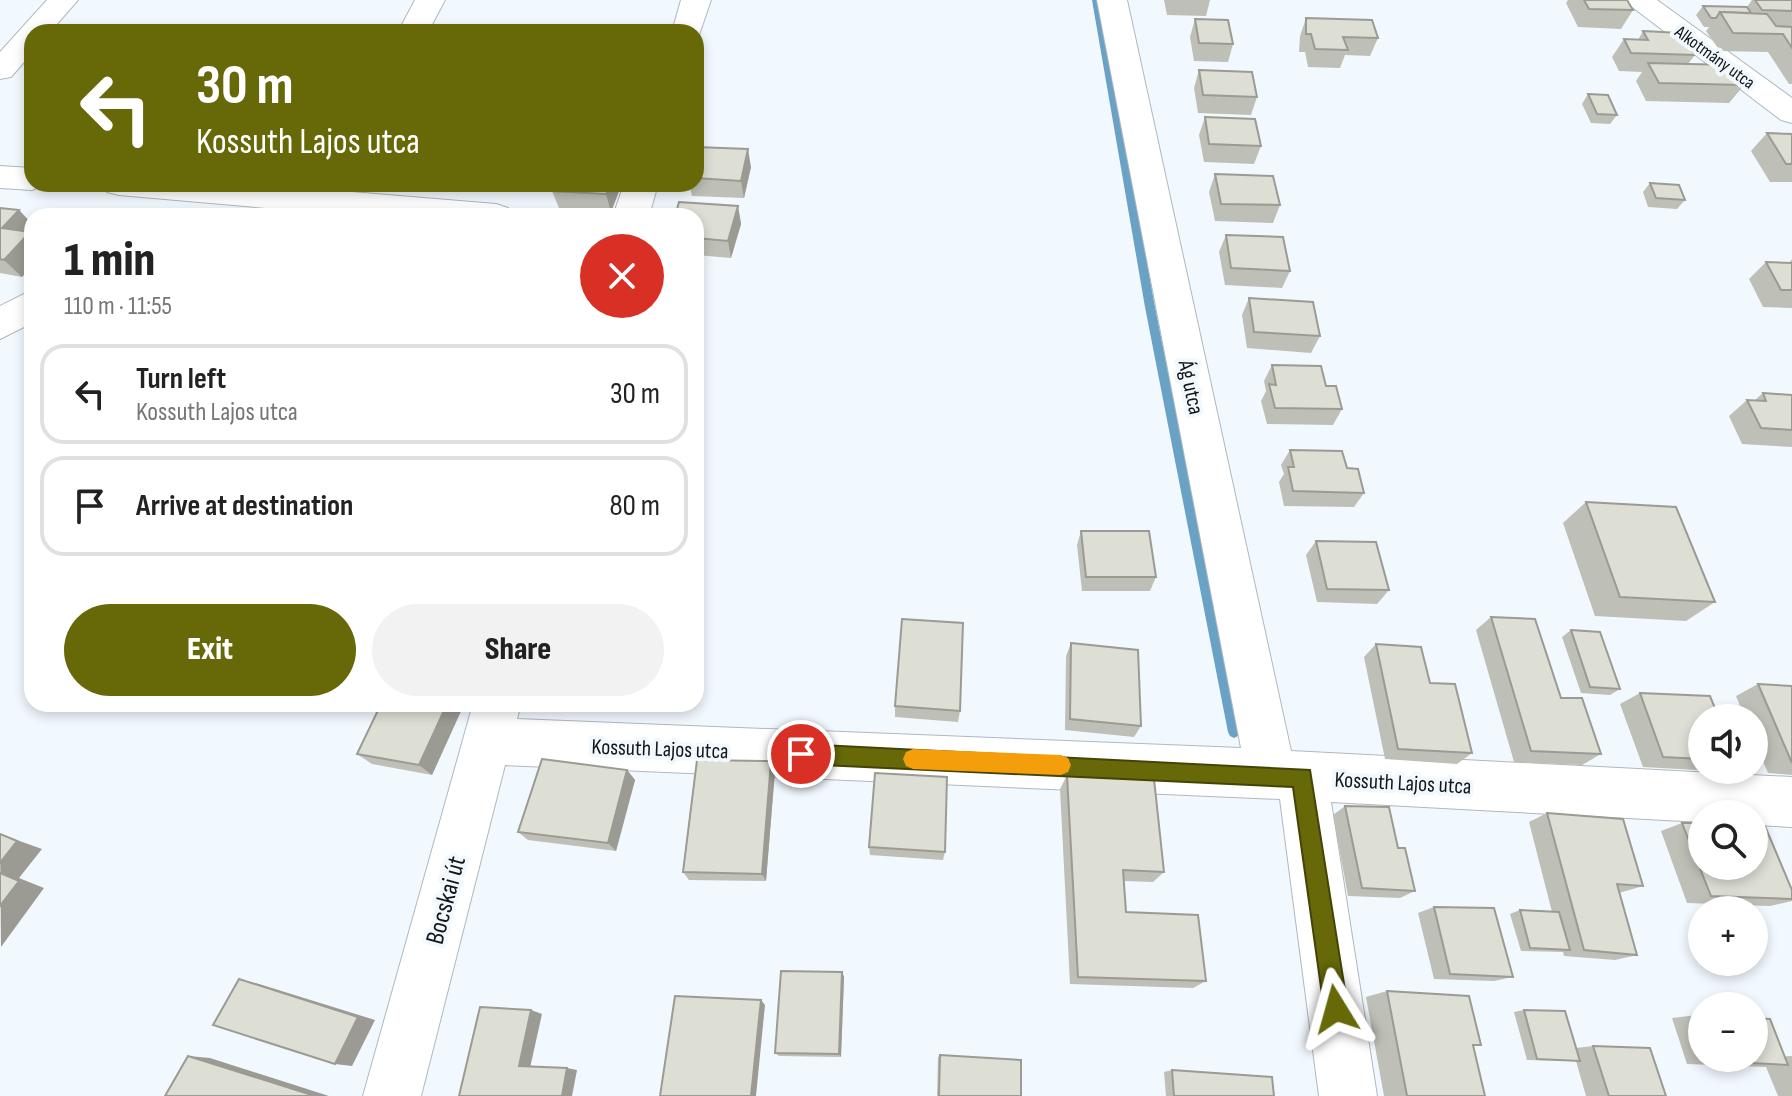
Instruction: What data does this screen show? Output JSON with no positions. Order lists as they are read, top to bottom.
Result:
{
  "streets": {
    "street": [
      "Alkotmány utca",
      "Ág utca",
      "Kossuth Lajos utca",
      "Bocskai út"
    ]
  },
  "crossings": [
    ["Ág utca", "Kossuth Lajos utca"],
    ["Kossuth Lajos utca", "Bocskai út"]
  ],
  "page": {
    "turn": ["30 m", "Kossuth Lajos utca"],
    "heading": ["1 min", "110 m · 11:55"],
    "list": [
      {
        "name": "Turn left",
        "note": "Kossuth Lajos utca",
        "value": "30 m"
      },
      {
        "name": "Arrive at destination",
        "value": "80 m"
      }
    ],
    "buttons": ["Exit", "Share"],
    "map_buttons": ["+", "−"]
  }
}
